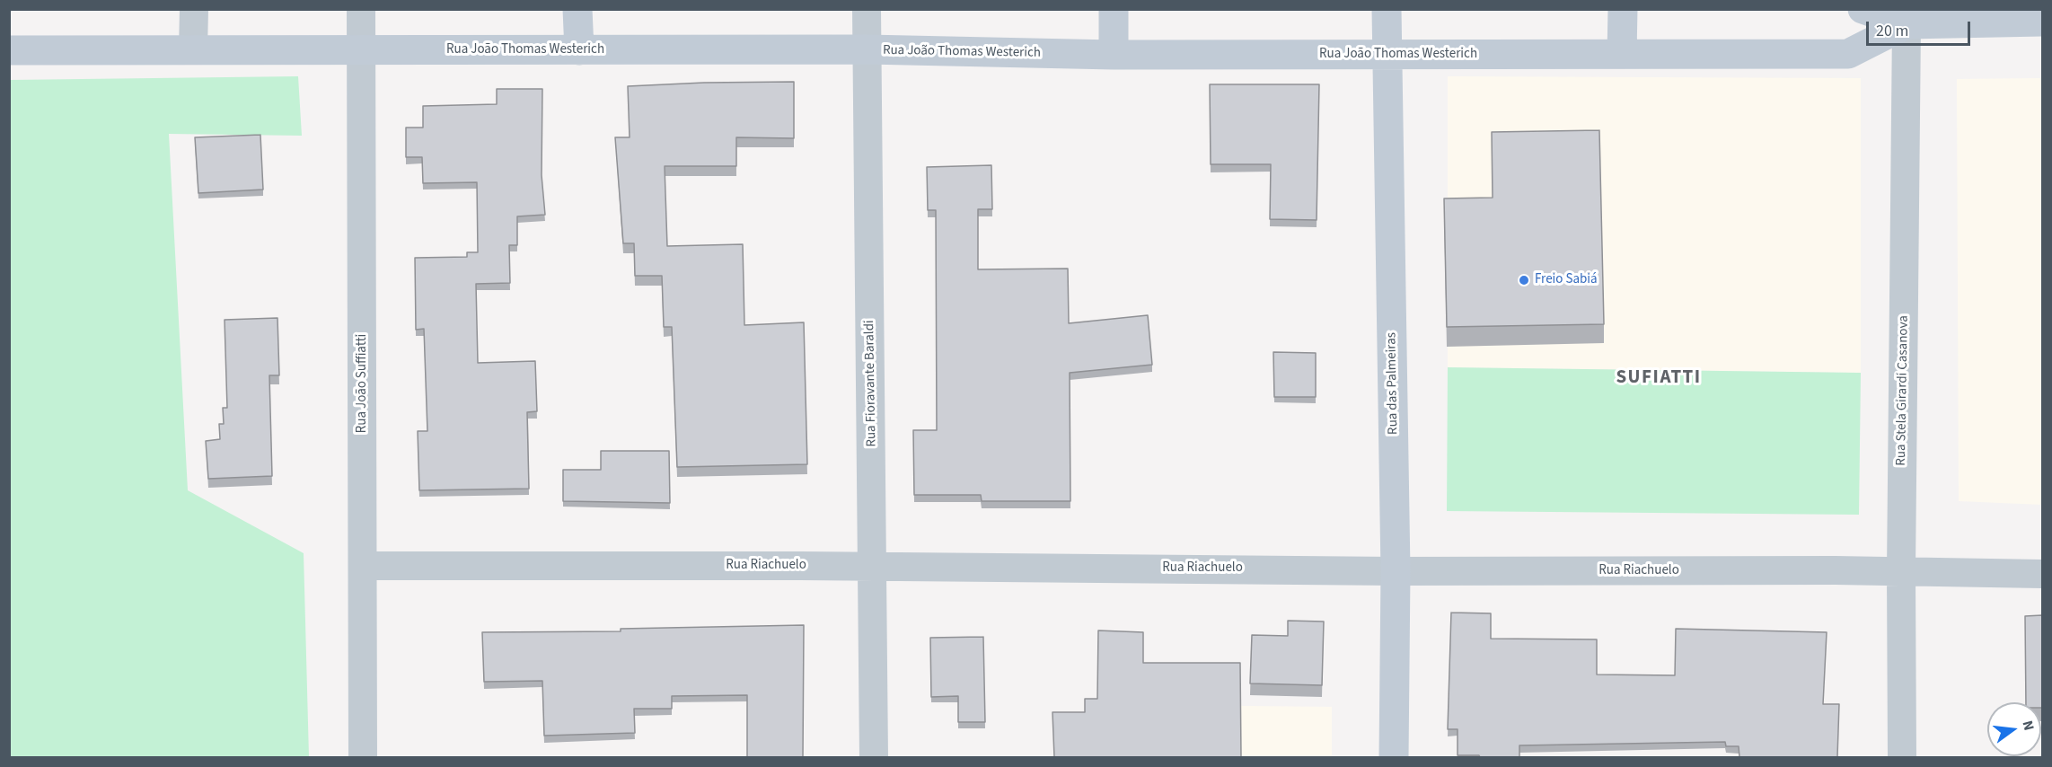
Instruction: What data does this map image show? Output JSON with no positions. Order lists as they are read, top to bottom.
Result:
{
  "streets": {
    "street": [
      "Rua João Thomas Westerich",
      "Rua João Suffiatti",
      "Rua Fioravante Baraldi",
      "Rua das Palmeiras",
      "Rua Stela Girardi Casanova",
      "Rua Riachuelo"
    ]
  },
  "crossings": [
    ["Rua João Thomas Westerich", "Rua João Suffiatti"],
    ["Rua João Thomas Westerich", "Rua Fioravante Baraldi"],
    ["Rua João Thomas Westerich", "Rua das Palmeiras"],
    ["Rua João Thomas Westerich", "Rua Stela Girardi Casanova"],
    ["Rua João Suffiatti", "Rua Riachuelo"],
    ["Rua Fioravante Baraldi", "Rua Riachuelo"],
    ["Rua das Palmeiras", "Rua Riachuelo"],
    ["Rua Stela Girardi Casanova", "Rua Riachuelo"]
  ],
  "districts": ["SUFIATTI"],
  "places": ["Freio Sabiá"],
  "scale_bar": "20 m",
  "north": "right"
}
